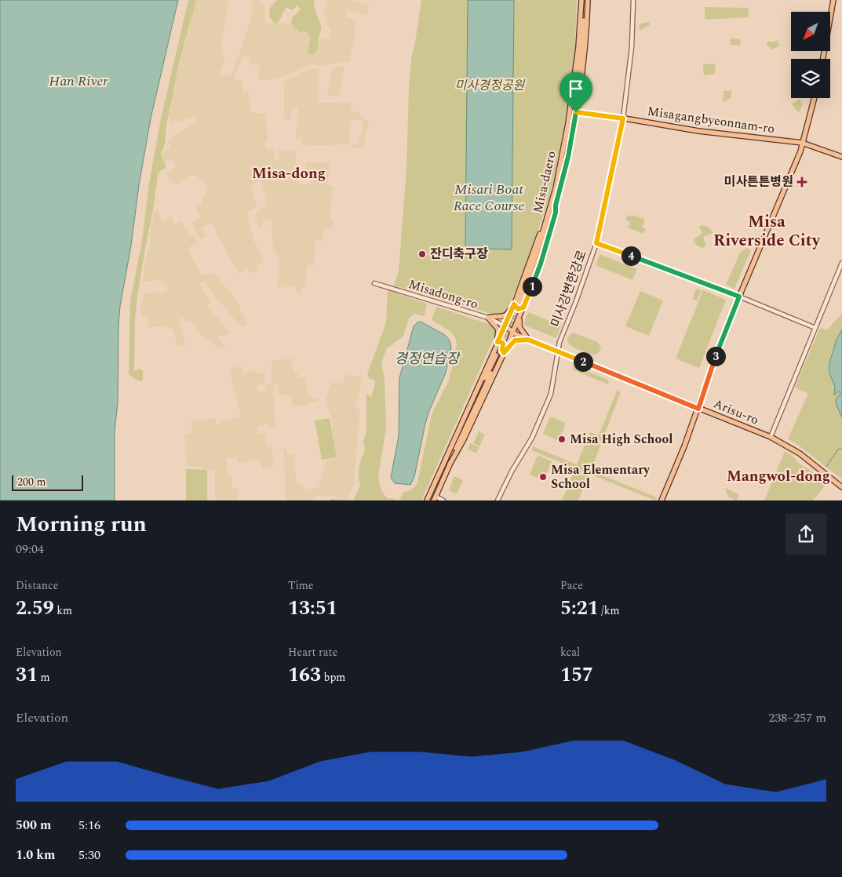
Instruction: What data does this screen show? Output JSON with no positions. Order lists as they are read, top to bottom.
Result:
{
  "streets": {
    "main road": ["Misagangbyeonnam-ro", "Misa-daero", "Arisu-ro"],
    "street": ["미사강변한강로", "Misadong-ro"]
  },
  "crossings": [
    ["Misagangbyeonnam-ro", "Misa-daero"],
    ["Misagangbyeonnam-ro", "미사강변한강로"],
    ["미사강변한강로", "Arisu-ro"],
    ["Misadong-ro", "Arisu-ro"]
  ],
  "districts": ["Misa-dong", "Misa Riverside City", "Mangwol-dong"],
  "water": ["Han River", "Misari Boat Race Course", "경정연습장"],
  "parks": ["미사경정공원"],
  "places": {
    "health": ["미사튼튼병원"],
    "other": ["잔디축구장", "Misa High School", "Misa Elementary School"]
  },
  "scale_bar": "200 m",
  "north": "bottom left",
  "page": {
    "pins": [
      "4",
      "1",
      "3",
      "2"
    ],
    "scale": "200 m",
    "heading": ["Morning run", "09:04"],
    "stats": [
      ["Distance", "2.59 km"],
      ["Time", "13:51"],
      ["Pace", "5:21 /km"],
      ["Elevation", "31 m"],
      ["Heart rate", "163 bpm"],
      ["kcal", "157"]
    ],
    "chart": ["Elevation", "238–257 m"],
    "list": [
      {
        "name": "500 m",
        "note": "5:16"
      },
      {
        "name": "1.0 km",
        "note": "5:30"
      }
    ]
  }
}
